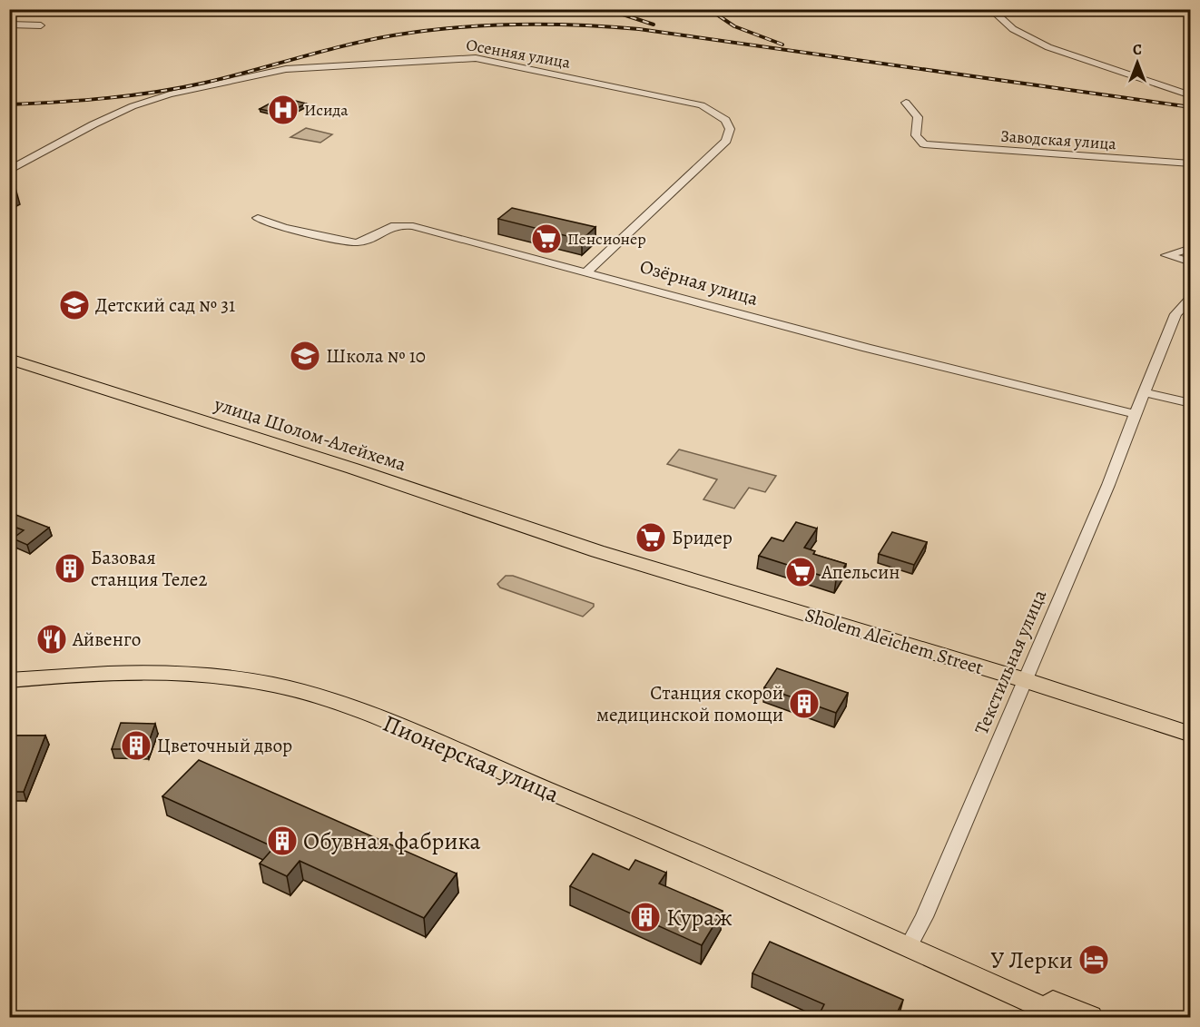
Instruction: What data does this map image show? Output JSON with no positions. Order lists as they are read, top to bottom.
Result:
{
  "streets": {
    "main road": ["Sholem Aleichem Street", "Пионерская улица"],
    "street": [
      "Осенняя улица",
      "Заводская улица",
      "Озёрная улица",
      "Текстильная улица"
    ]
  },
  "crossings": [
    ["Осенняя улица", "Озёрная улица"],
    ["Озёрная улица", "Текстильная улица"],
    ["Sholem Aleichem Street", "Текстильная улица"],
    ["Текстильная улица", "Пионерская улица"]
  ],
  "places": {
    "hospital": ["Исида"],
    "supermarket": ["Пенсионер", "Бридер", "Апельсин"],
    "school or university": ["Детский сад № 31", "Школа № 10"],
    "building": [
      "Базовая станция Теле2",
      "Станция скорой медицинской помощи",
      "Цветочный двор",
      "Обувная фабрика",
      "Кураж"
    ],
    "restaurant": ["Айвенго"],
    "hotel": ["У Лерки"]
  },
  "north": "top"
}
